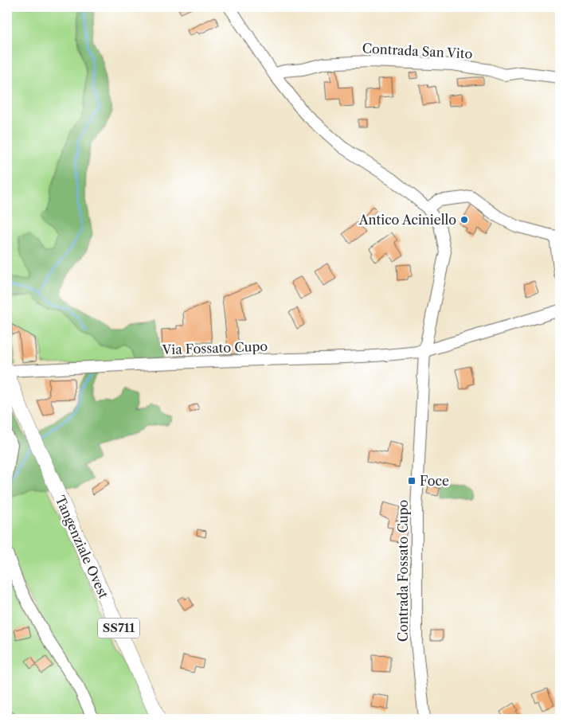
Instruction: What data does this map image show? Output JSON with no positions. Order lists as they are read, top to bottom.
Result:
{
  "streets": {
    "main road": ["Tangenziale Ovest", "SS711"],
    "street": ["Contrada San Vito", "Via Fossato Cupo", "Contrada Fossato Cupo"]
  },
  "crossings": [
    ["Contrada San Vito", "Contrada Fossato Cupo"],
    ["Via Fossato Cupo", "Tangenziale Ovest"],
    ["Via Fossato Cupo", "Contrada Fossato Cupo"]
  ],
  "places": {
    "other": ["Antico Aciniello"],
    "transit": ["Foce"]
  }
}
